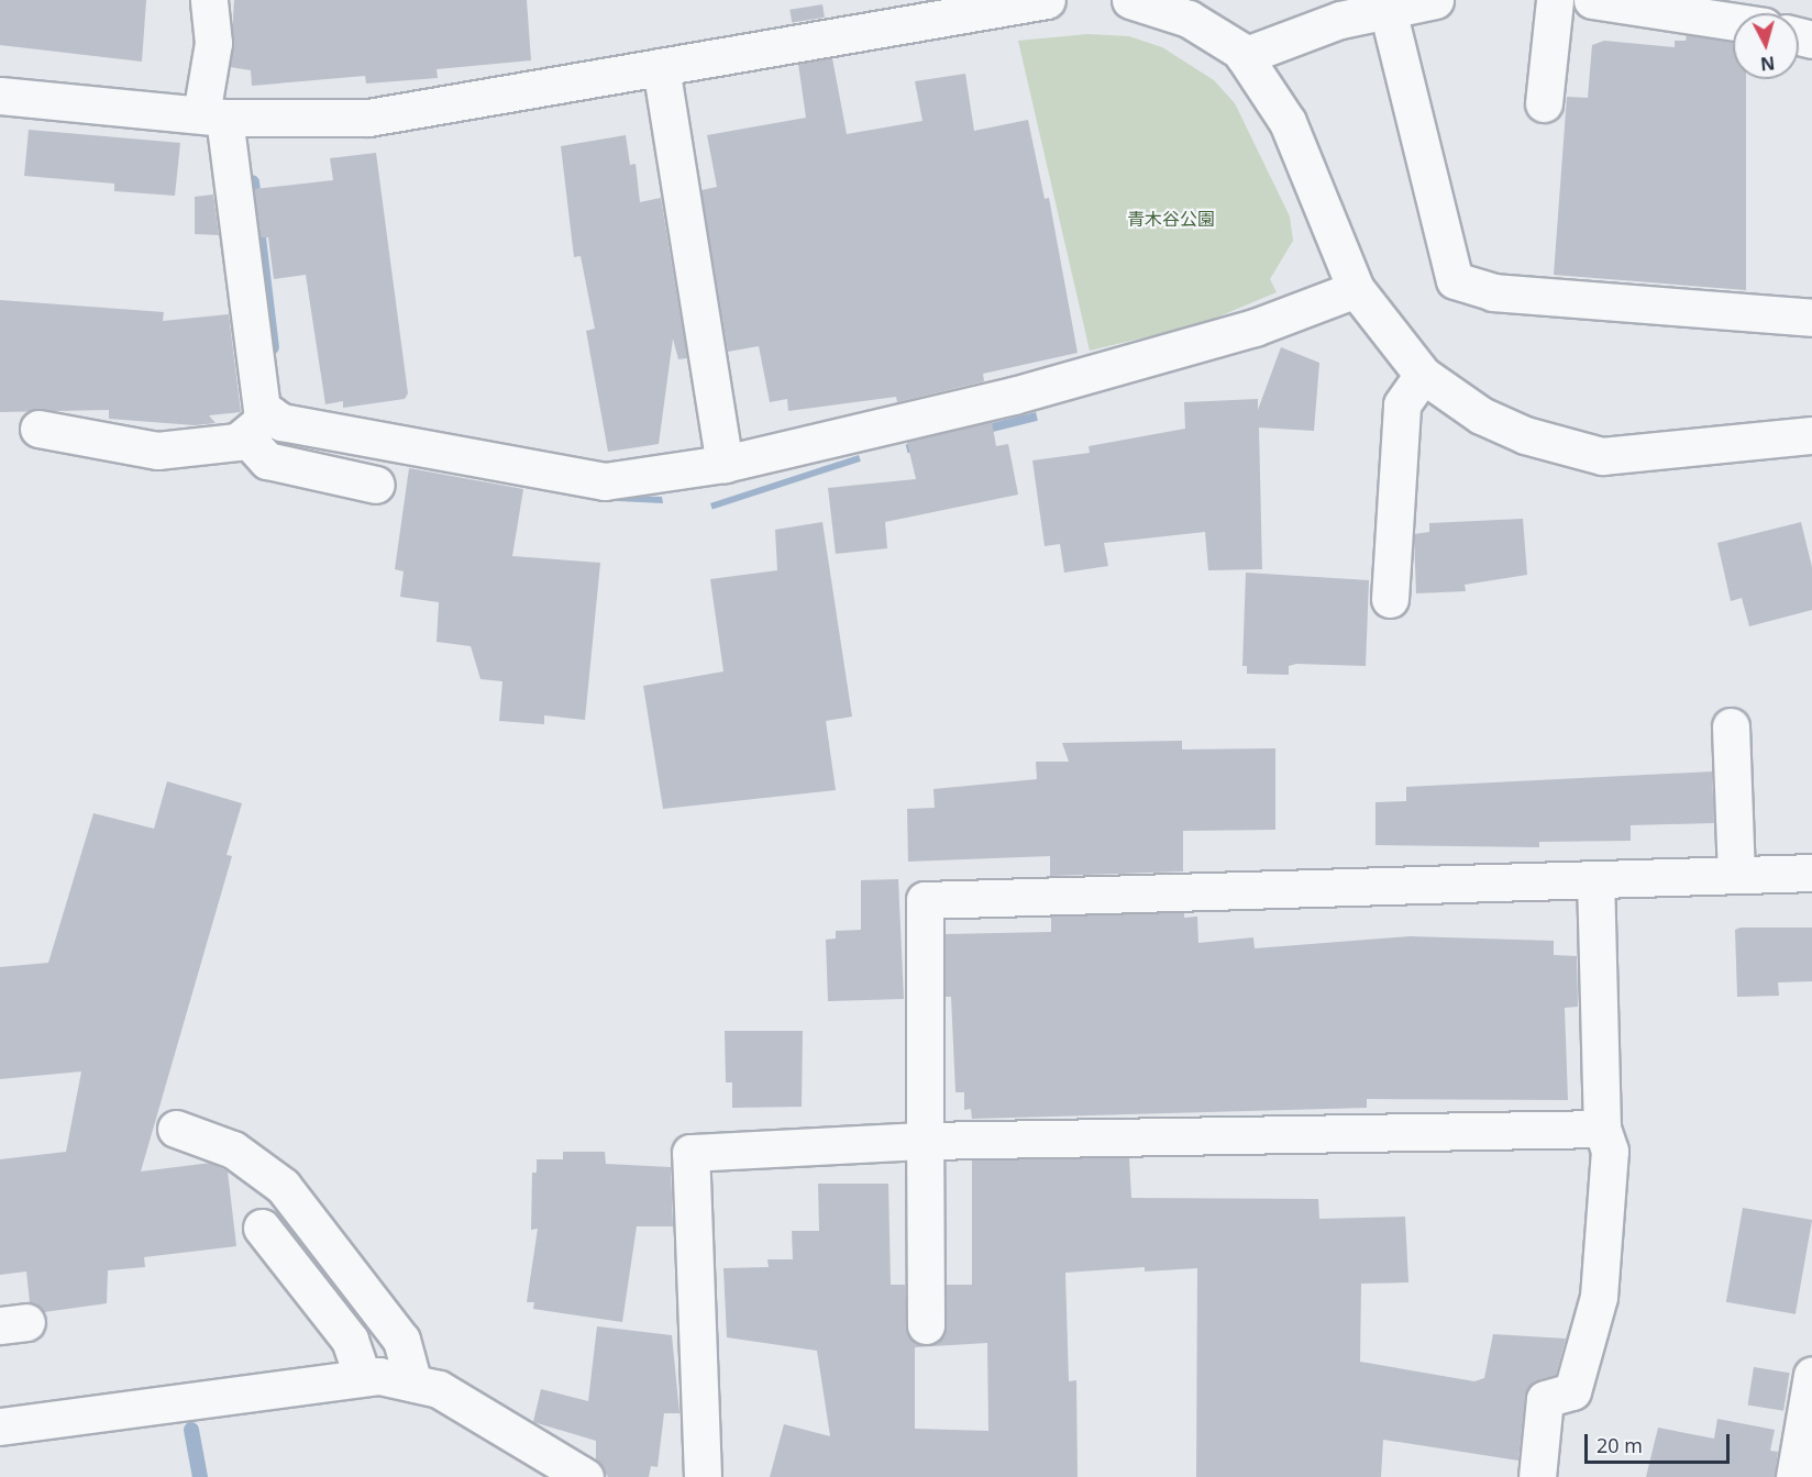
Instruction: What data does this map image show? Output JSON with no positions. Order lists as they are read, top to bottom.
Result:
{
  "parks": ["青木谷公園"],
  "scale_bar": "20 m",
  "north": "bottom"
}
